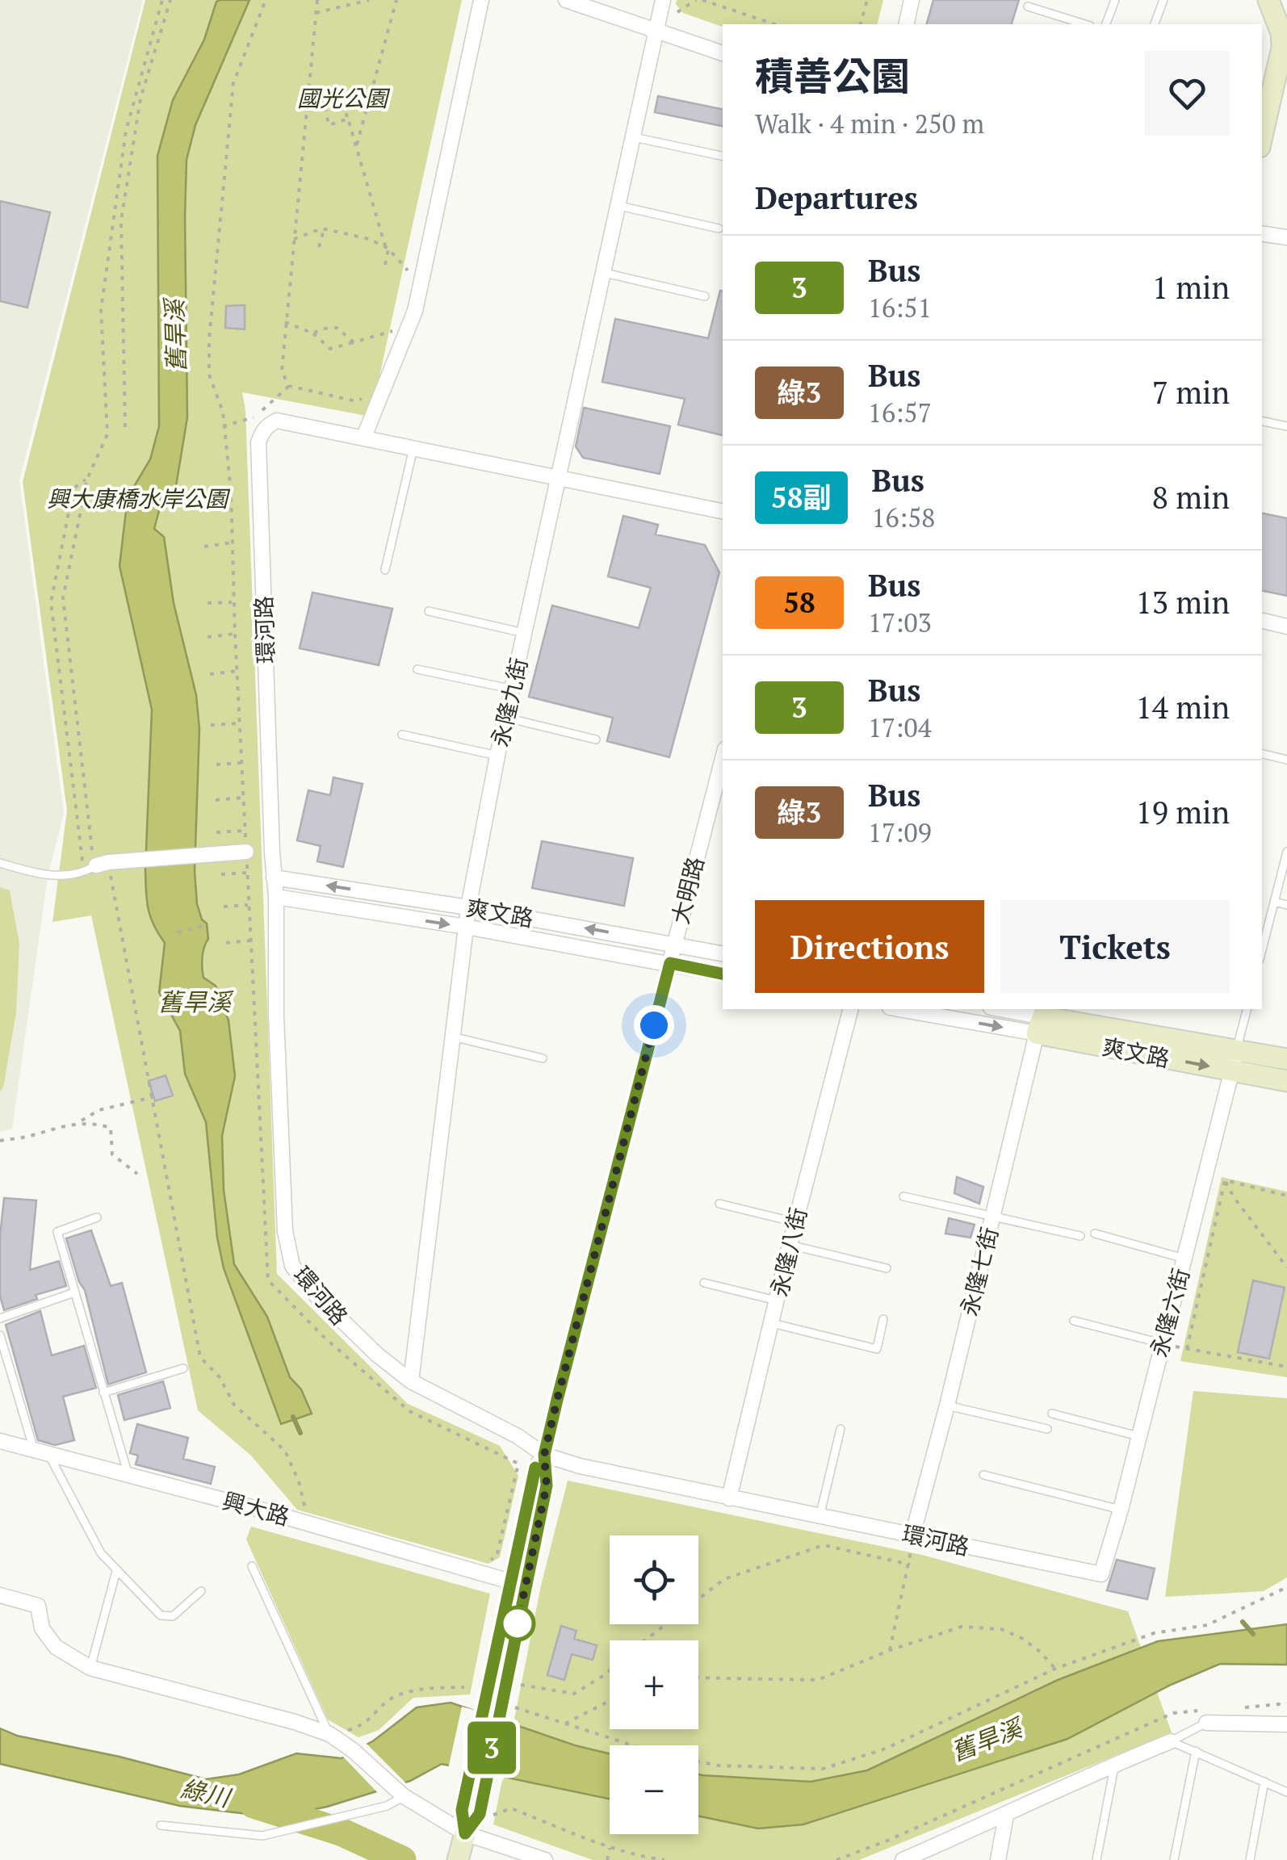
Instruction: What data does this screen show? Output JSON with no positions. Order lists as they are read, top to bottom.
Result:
{
  "streets": {
    "street": [
      "環河路",
      "永隆九街",
      "大明路",
      "爽文路",
      "永隆八街",
      "永隆七街",
      "永隆六街",
      "興大路"
    ]
  },
  "crossings": [
    ["環河路", "永隆九街"],
    ["環河路", "大明路"],
    ["環河路", "爽文路"],
    ["環河路", "永隆八街"],
    ["環河路", "永隆七街"],
    ["環河路", "永隆六街"],
    ["永隆九街", "爽文路"],
    ["大明路", "爽文路"],
    ["大明路", "興大路"],
    ["爽文路", "永隆七街"],
    ["爽文路", "永隆六街"]
  ],
  "water": ["舊旱溪", "綠川"],
  "parks": ["國光公園", "興大康橋水岸公園"],
  "lines": ["bus line 3"],
  "page": {
    "on_map": "3",
    "heading": [
      ["積善公園", "Walk · 4 min · 250 m"],
      "Departures"
    ],
    "list": [
      {
        "mark": "3",
        "name": "Bus",
        "note": "16:51",
        "value": "1 min"
      },
      {
        "mark": "綠3",
        "name": "Bus",
        "note": "16:57",
        "value": "7 min"
      },
      {
        "mark": "58副",
        "name": "Bus",
        "note": "16:58",
        "value": "8 min"
      },
      {
        "mark": "58",
        "name": "Bus",
        "note": "17:03",
        "value": "13 min"
      },
      {
        "mark": "3",
        "name": "Bus",
        "note": "17:04",
        "value": "14 min"
      },
      {
        "mark": "綠3",
        "name": "Bus",
        "note": "17:09",
        "value": "19 min"
      }
    ],
    "buttons": ["Directions", "Tickets"],
    "map_buttons": ["+", "−"]
  }
}
